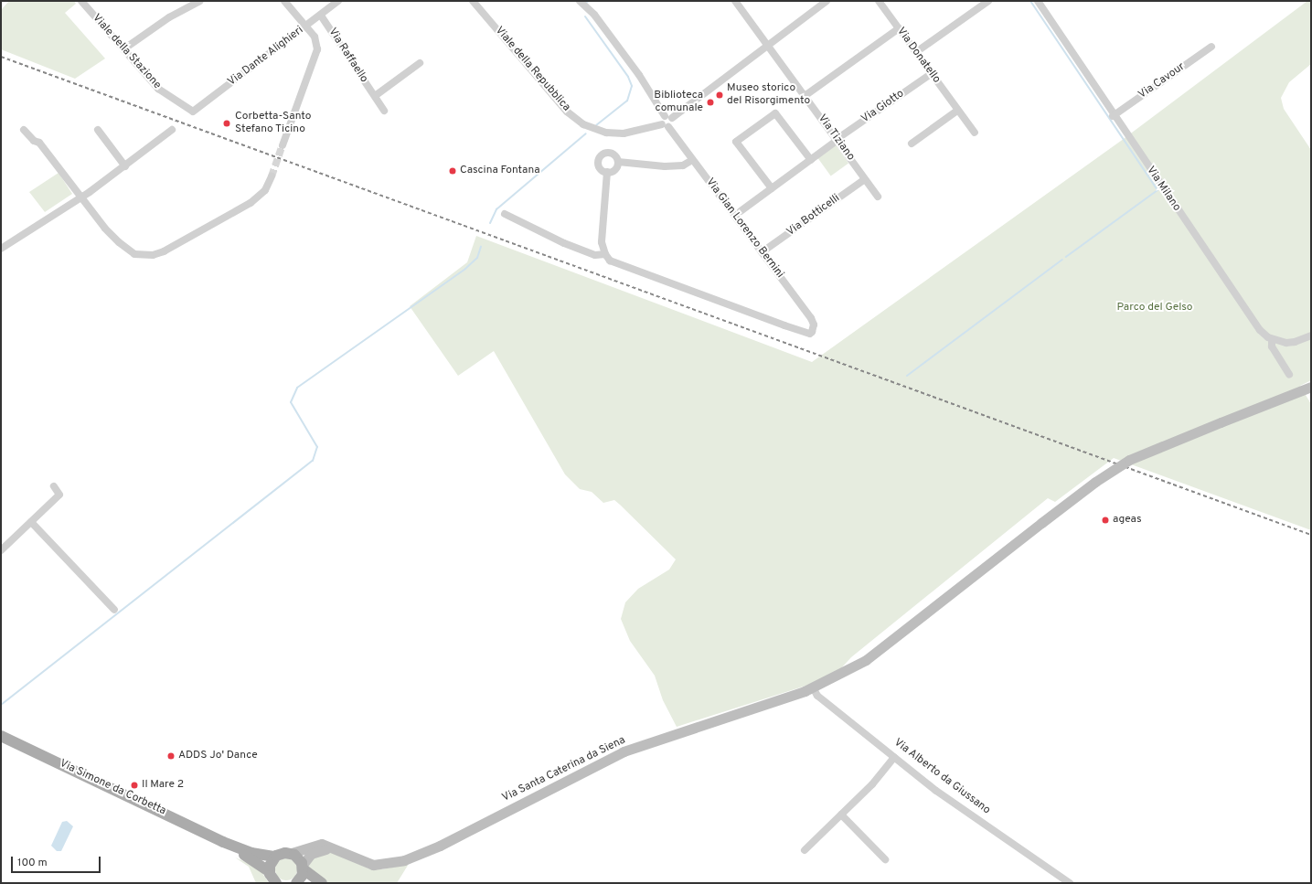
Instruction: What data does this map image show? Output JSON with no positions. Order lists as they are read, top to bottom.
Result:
{
  "streets": {
    "main road": ["Via Simone da Corbetta"],
    "street": [
      "Viale della Stazione",
      "Via Raffaello",
      "Via Donatello",
      "Via Dante Alighieri",
      "Viale della Repubblica",
      "Via Cavour",
      "Via Giotto",
      "Via Tiziano",
      "Via Milano",
      "Via Botticelli",
      "Via Gian Lorenzo Bernini",
      "Via Santa Caterina da Siena",
      "Via Alberto da Giussano"
    ]
  },
  "crossings": [
    ["Viale della Stazione", "Via Dante Alighieri"],
    ["Via Raffaello", "Via Dante Alighieri"],
    ["Via Donatello", "Via Giotto"],
    ["Viale della Repubblica", "Via Gian Lorenzo Bernini"],
    ["Via Cavour", "Via Milano"],
    ["Via Giotto", "Via Tiziano"],
    ["Via Tiziano", "Via Botticelli"],
    ["Via Botticelli", "Via Gian Lorenzo Bernini"],
    ["Via Santa Caterina da Siena", "Via Alberto da Giussano"]
  ],
  "parks": ["Parco del Gelso"],
  "places": [
    "Museo storico del Risorgimento",
    "Biblioteca comunale",
    "Corbetta-Santo Stefano Ticino",
    "Cascina Fontana",
    "ageas",
    "ADDS Jo' Dance",
    "Il Mare 2"
  ],
  "scale_bar": "100 m"
}
